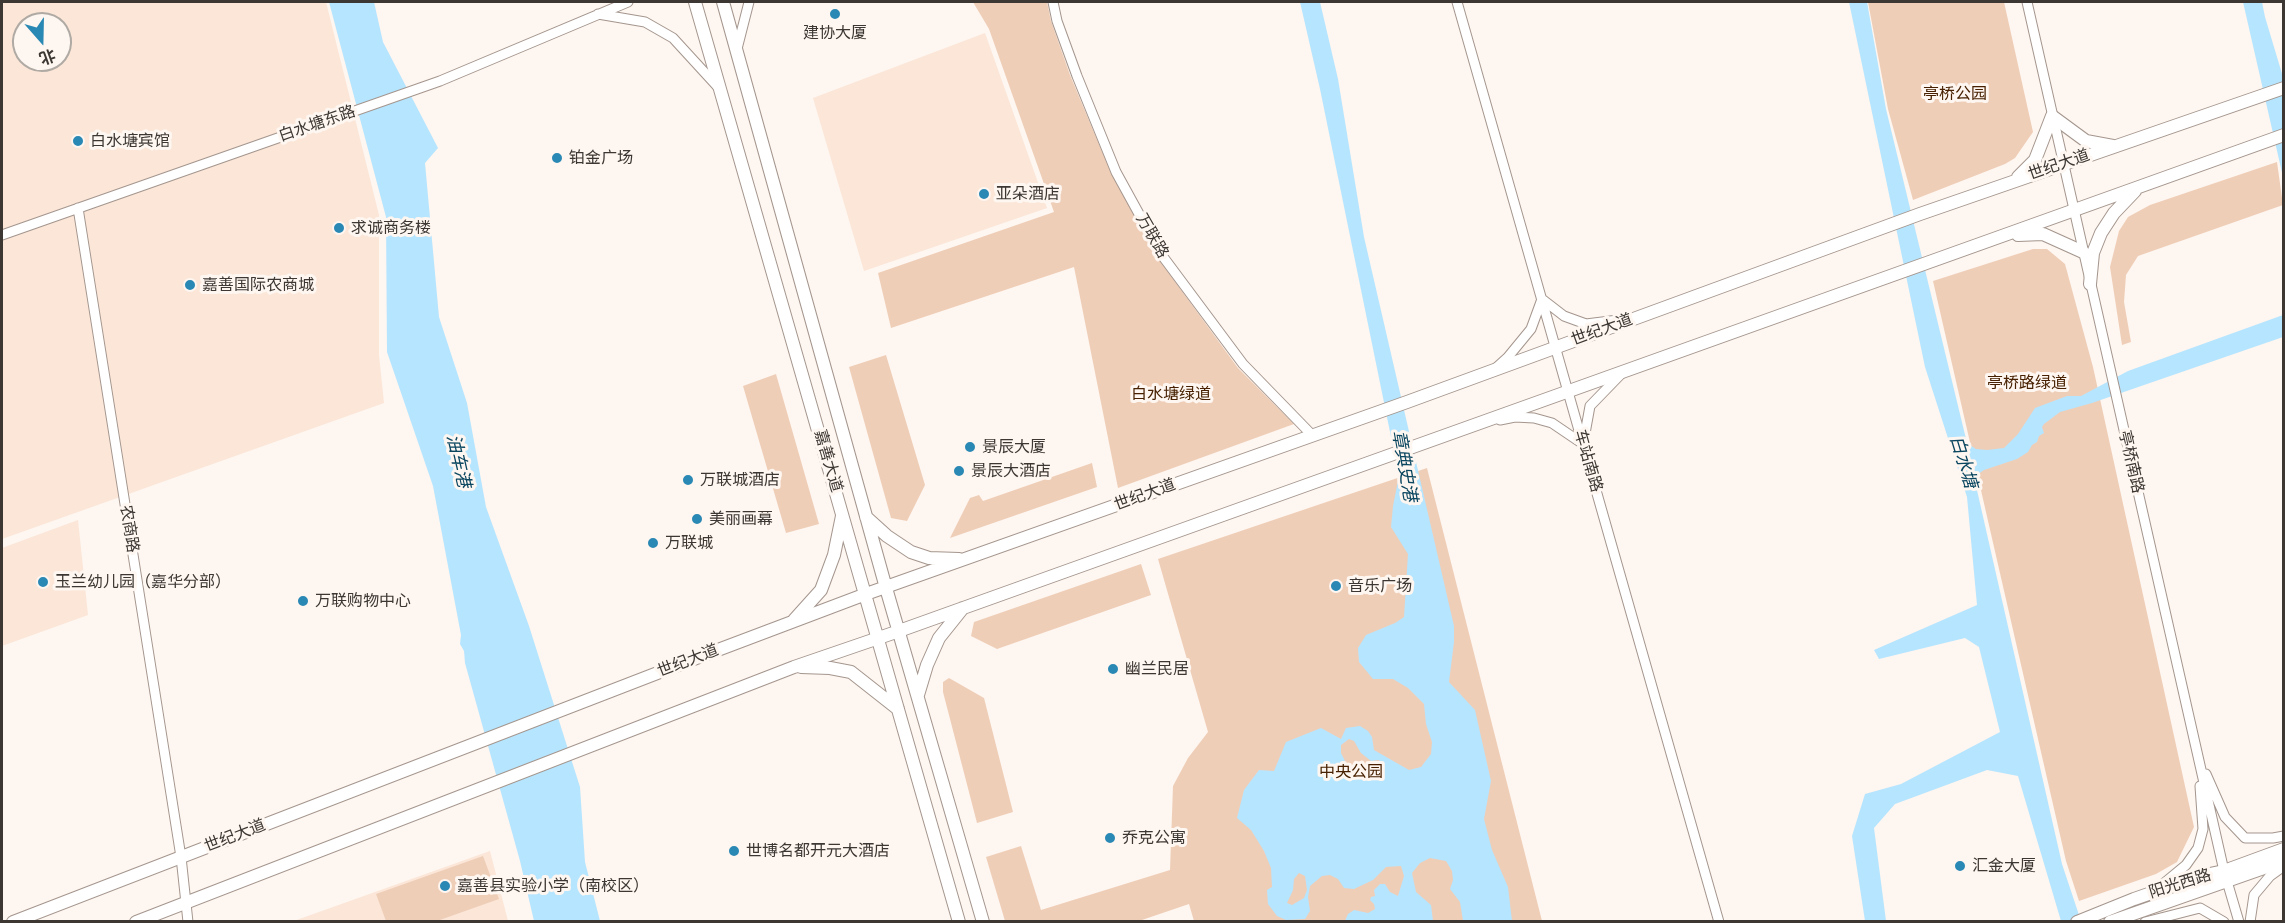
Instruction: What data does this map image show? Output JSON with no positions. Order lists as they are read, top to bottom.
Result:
{
  "streets": {
    "main road": ["世纪大道", "嘉善大道", "阳光西路"],
    "street": [
      "白水塘东路",
      "万联路",
      "车站南路",
      "亭桥南路",
      "农商路"
    ]
  },
  "crossings": [
    ["白水塘东路", "农商路"],
    ["世纪大道", "万联路"],
    ["世纪大道", "嘉善大道"],
    ["世纪大道", "车站南路"],
    ["世纪大道", "亭桥南路"],
    ["世纪大道", "农商路"],
    ["亭桥南路", "阳光西路"]
  ],
  "water": ["油车港", "白水塘", "章典史港"],
  "parks": [
    "亭桥公园",
    "亭桥路绿道",
    "白水塘绿道",
    "中央公园"
  ],
  "places": [
    "建协大厦",
    "白水塘宾馆",
    "铂金广场",
    "亚朵酒店",
    "求诚商务楼",
    "嘉善国际农商城",
    "景辰大厦",
    "景辰大酒店",
    "万联城酒店",
    "美丽画幕",
    "万联城",
    "玉兰幼儿园（嘉华分部）",
    "音乐广场",
    "万联购物中心",
    "幽兰民居",
    "乔克公寓",
    "世博名都开元大酒店",
    "汇金大厦",
    "嘉善县实验小学（南校区）"
  ],
  "north": "bottom"
}
